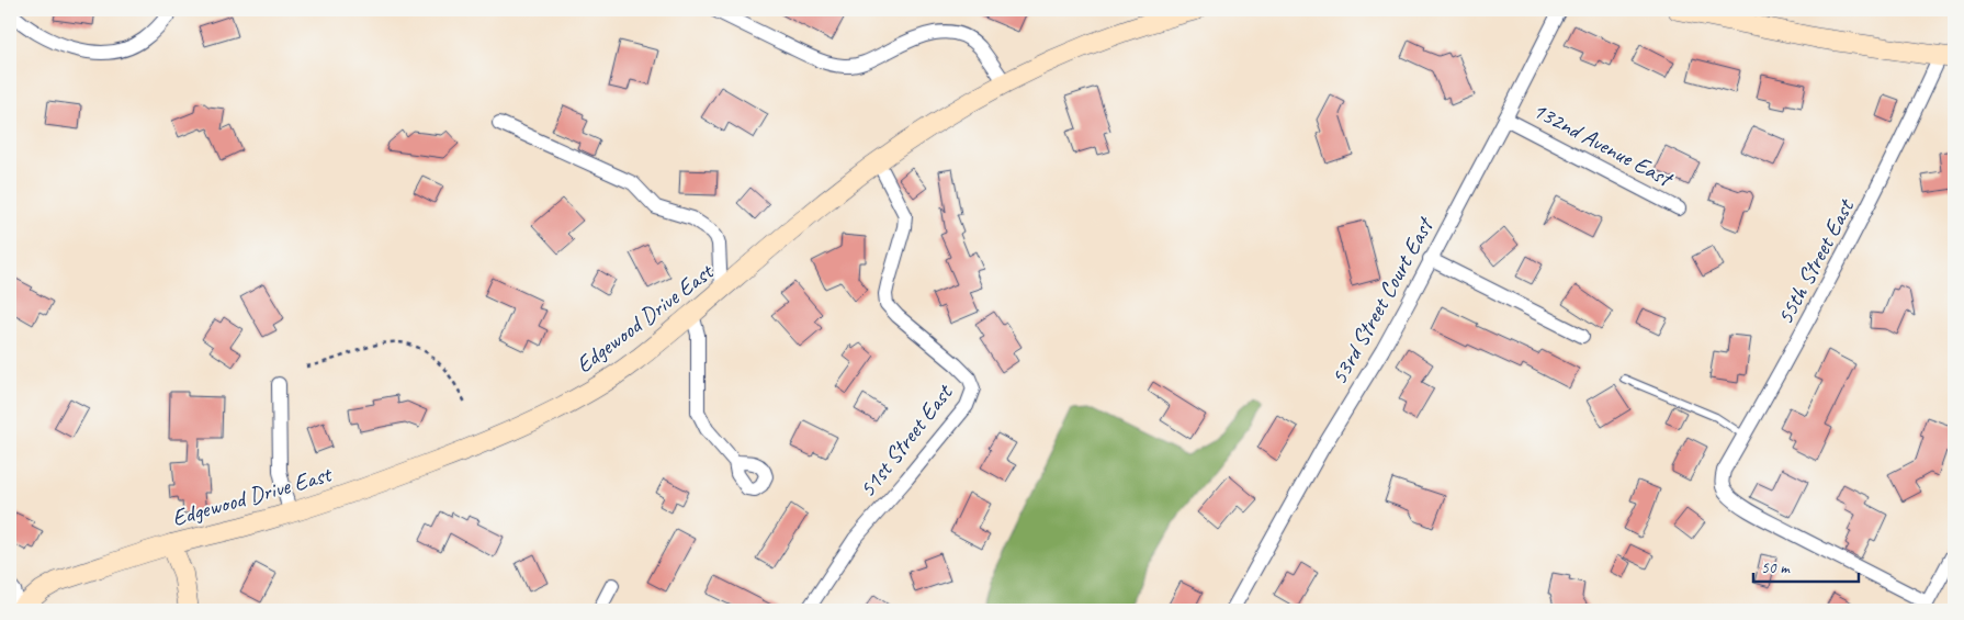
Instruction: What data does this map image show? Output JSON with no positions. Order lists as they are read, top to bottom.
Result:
{
  "streets": {
    "street": [
      "132nd Avenue East",
      "55th Street East",
      "53rd Street Court East",
      "Edgewood Drive East",
      "51st Street East"
    ]
  },
  "crossings": [
    ["132nd Avenue East", "53rd Street Court East"],
    ["Edgewood Drive East", "51st Street East"]
  ],
  "scale_bar": "50 m"
}
